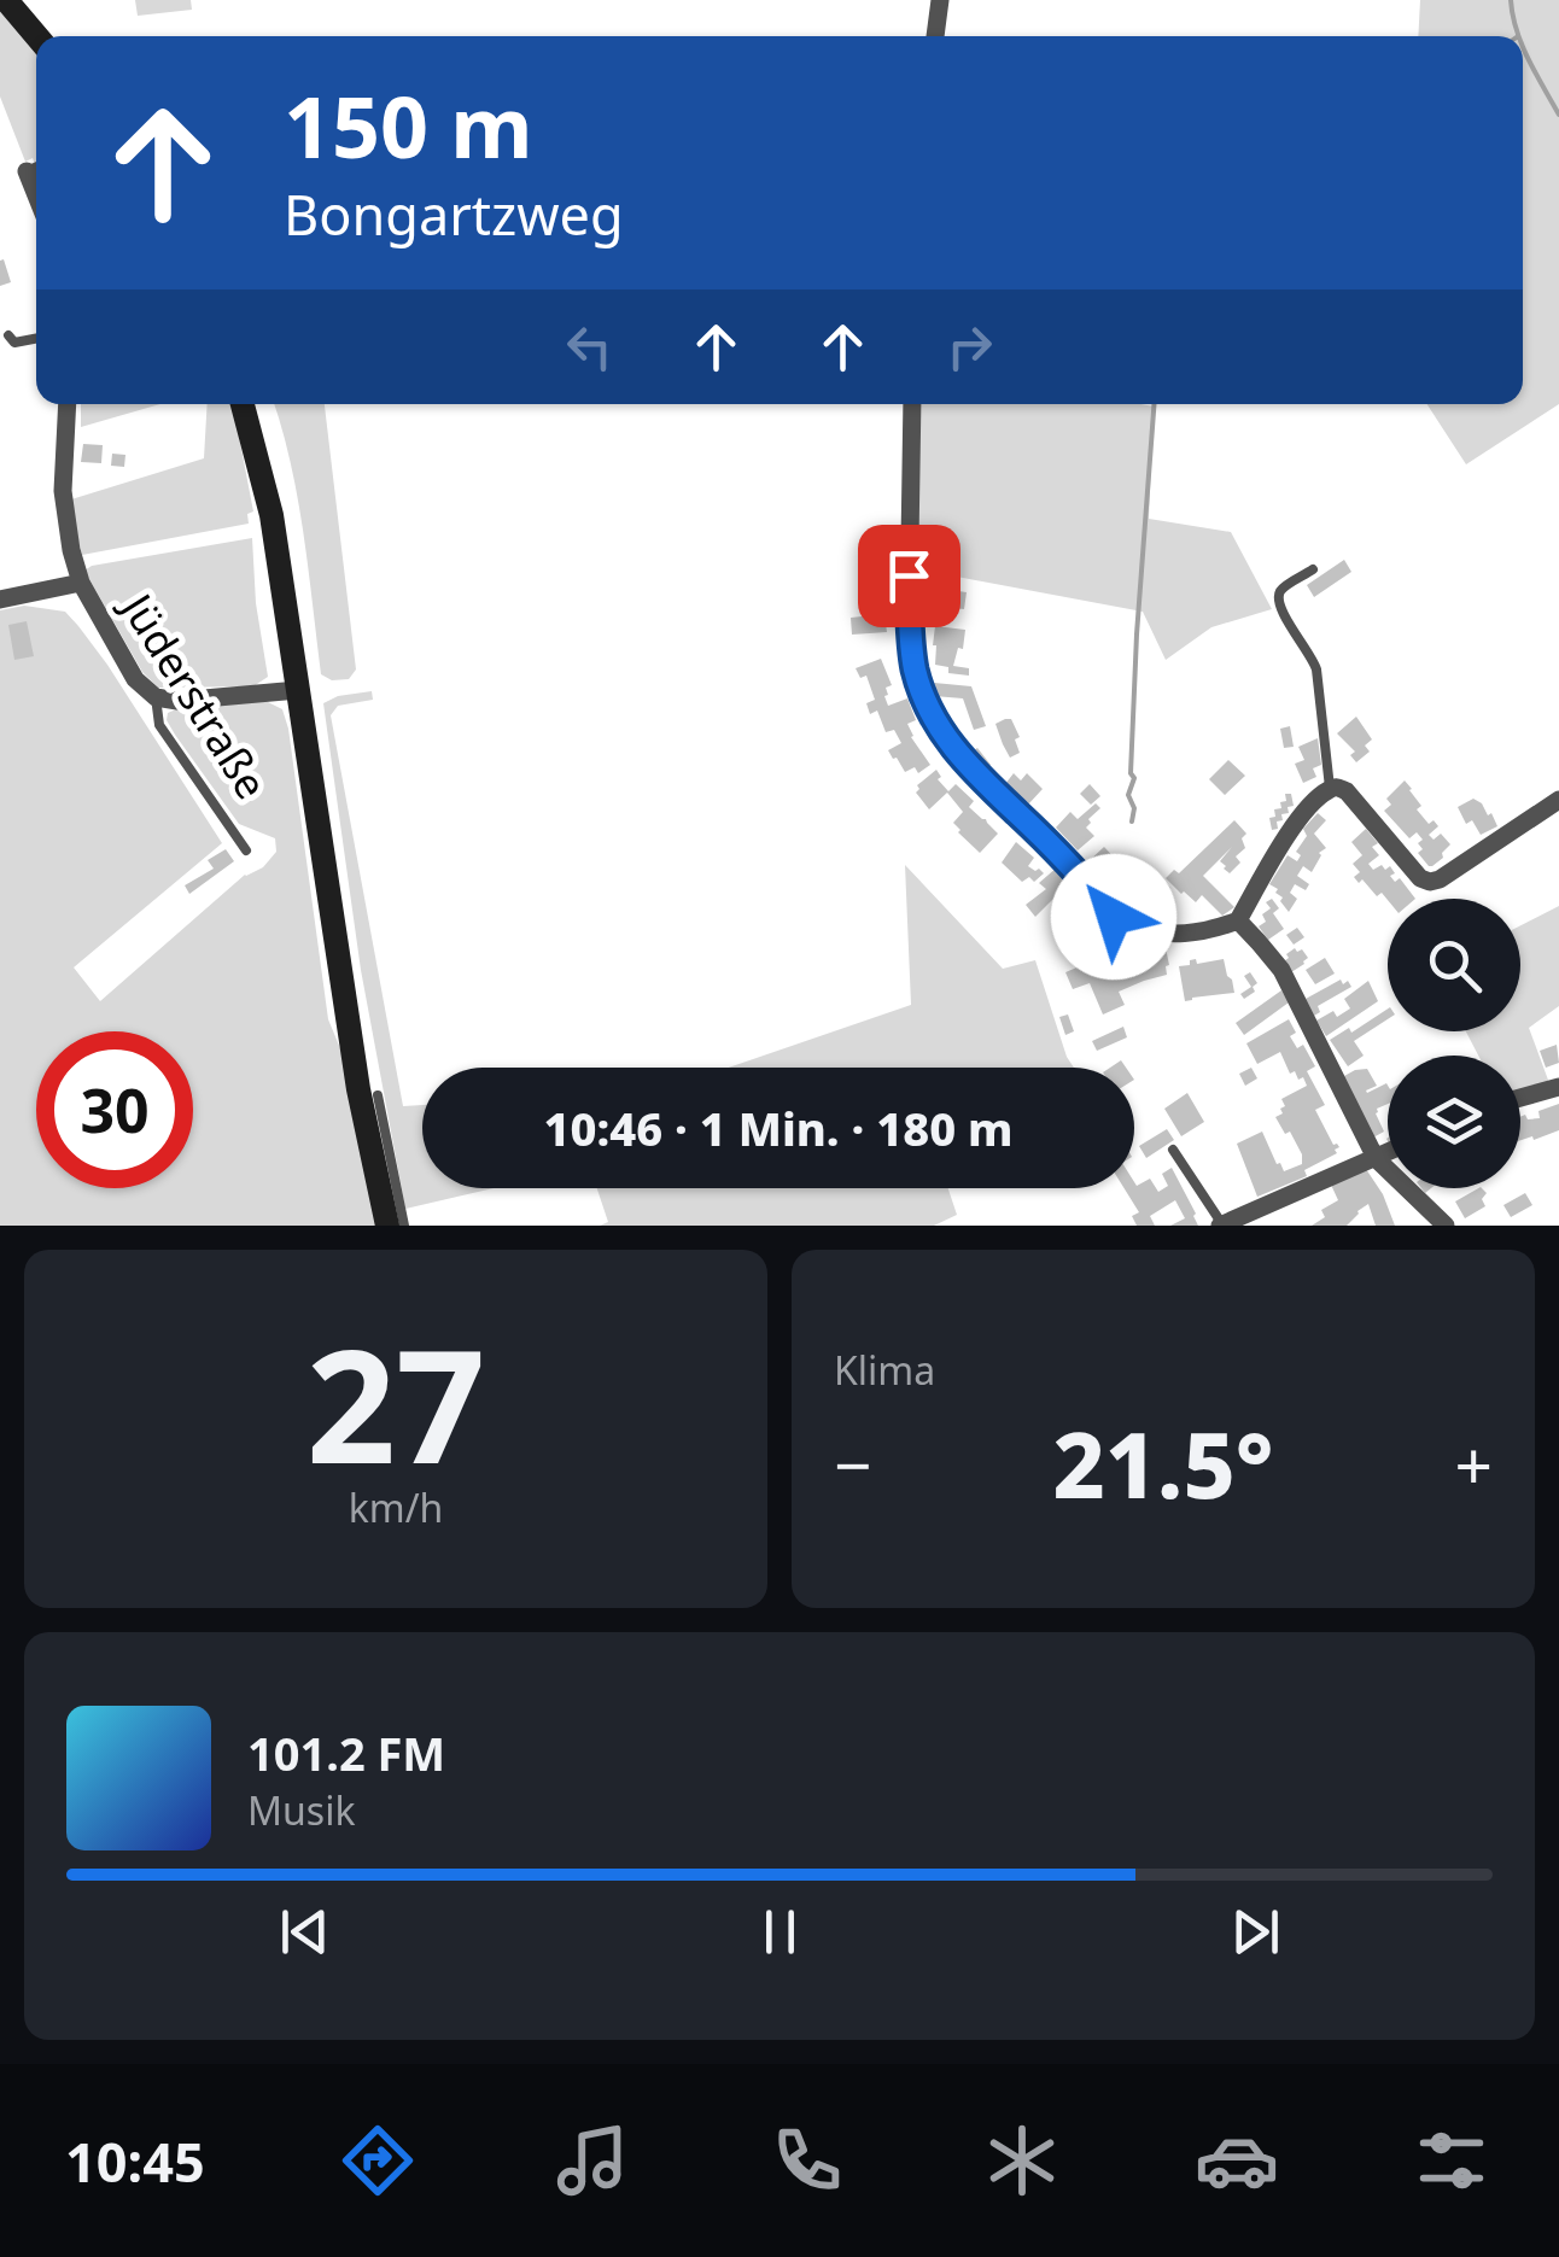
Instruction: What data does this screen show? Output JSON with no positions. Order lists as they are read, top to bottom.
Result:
{
  "streets": {
    "street": ["Jüderstraße"]
  },
  "page": {
    "turn": ["150 m", "Bongartzweg"],
    "limit": "30",
    "trip": "10:46 · 1 Min. · 180 m",
    "tile": [
      ["27", "km/h"],
      "Klima"
    ],
    "heat": ["−", "21.5°", "+"],
    "song": ["101.2 FM", "Musik"],
    "tabs": "10:45"
  }
}
